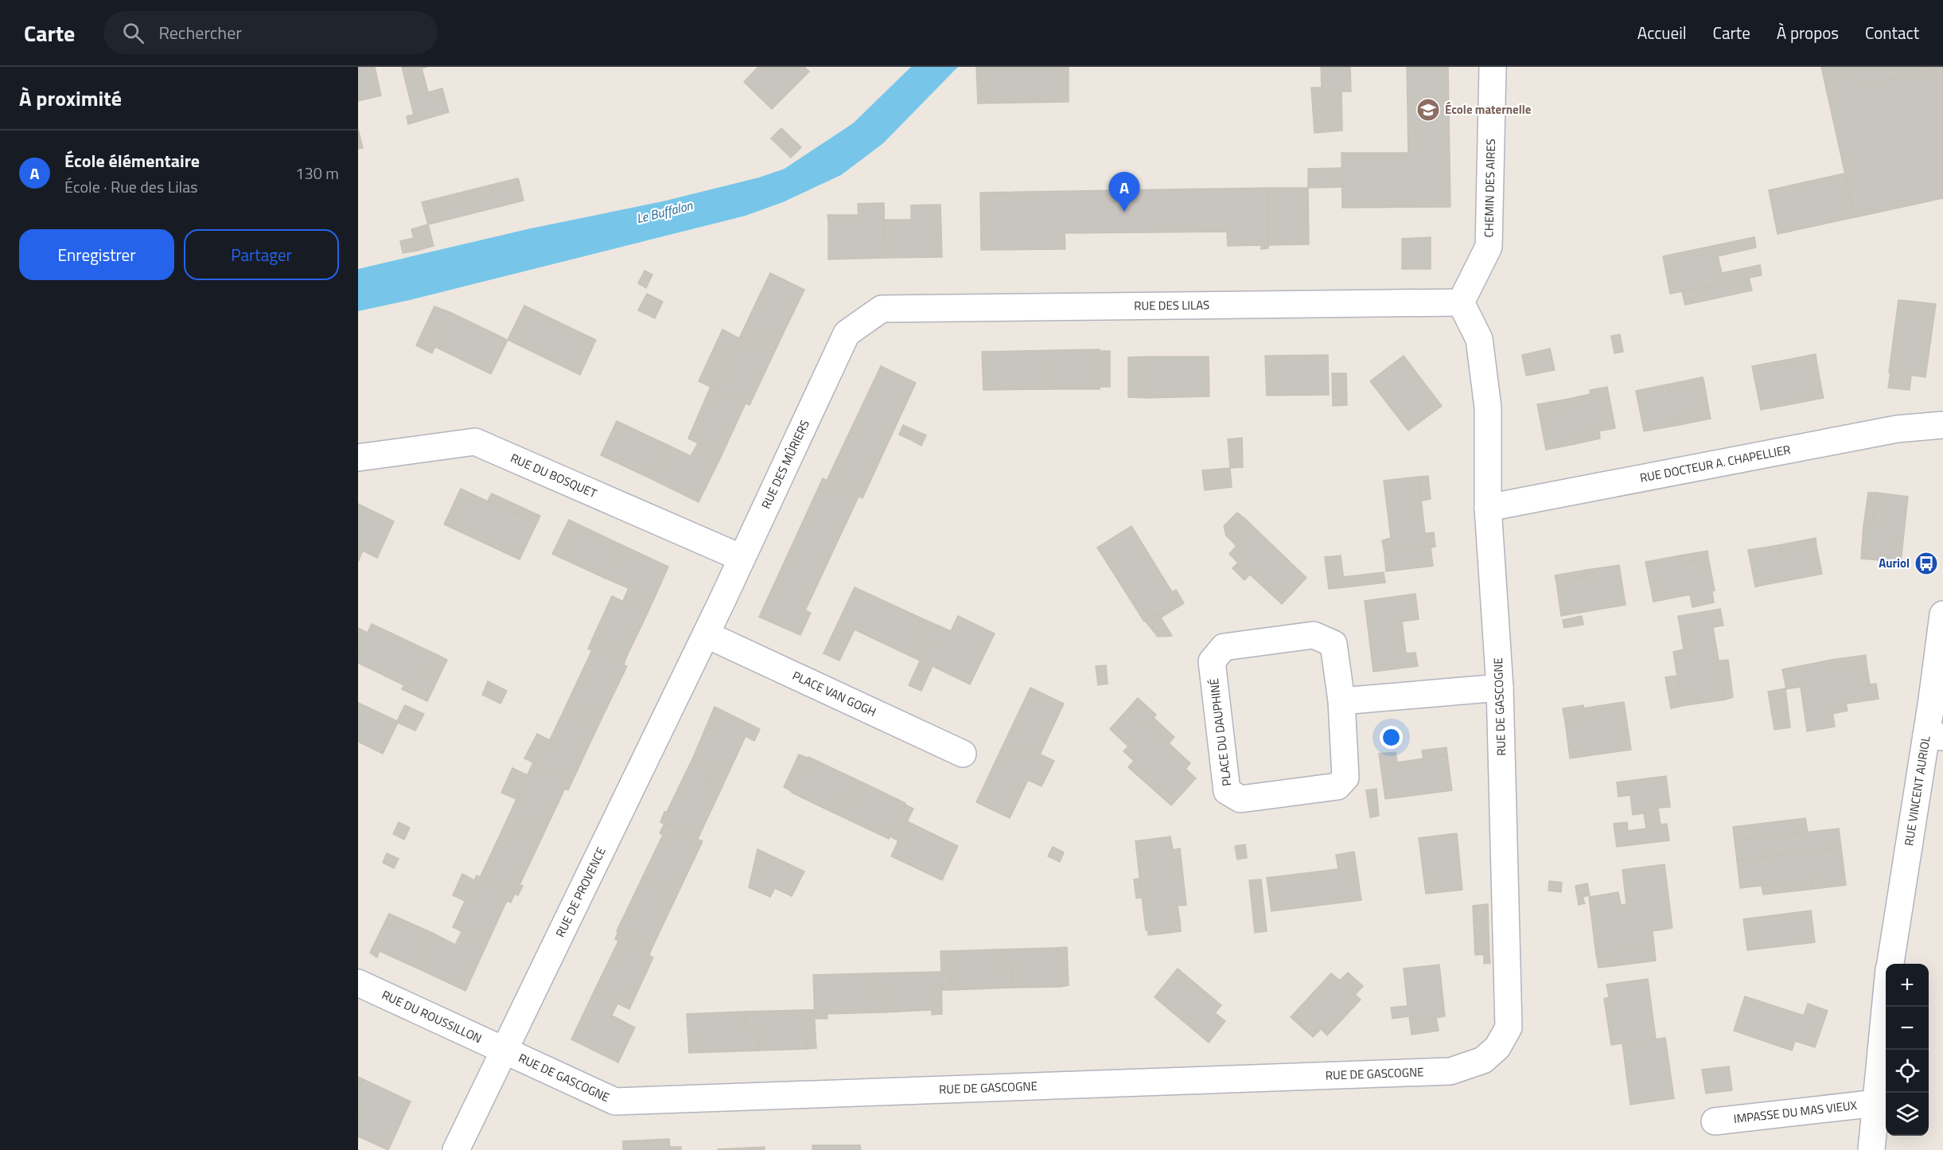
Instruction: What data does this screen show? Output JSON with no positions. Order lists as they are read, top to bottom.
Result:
{
  "streets": {
    "street": [
      "CHEMIN DES AIRES",
      "RUE DES LILAS",
      "RUE DOCTEUR A. CHAPELLIER",
      "RUE DES MÛRIERS",
      "RUE DU BOSQUET",
      "PLACE VAN GOGH",
      "RUE DE GASCOGNE",
      "PLACE DU DAUPHINÉ",
      "RUE VINCENT AURIOL",
      "RUE DE PROVENCE",
      "RUE DU ROUSSILLON",
      "IMPASSE DU MAS VIEUX"
    ]
  },
  "crossings": [
    ["CHEMIN DES AIRES", "RUE DES LILAS"],
    ["CHEMIN DES AIRES", "RUE DE GASCOGNE"],
    ["RUE DES LILAS", "RUE DES MÛRIERS"],
    ["RUE DES LILAS", "RUE DE GASCOGNE"],
    ["RUE DOCTEUR A. CHAPELLIER", "RUE DE GASCOGNE"],
    ["RUE DES MÛRIERS", "RUE DU BOSQUET"],
    ["RUE DES MÛRIERS", "PLACE VAN GOGH"],
    ["RUE DES MÛRIERS", "RUE DE PROVENCE"],
    ["PLACE VAN GOGH", "RUE DE PROVENCE"],
    ["RUE DE GASCOGNE", "RUE DE PROVENCE"],
    ["RUE DE GASCOGNE", "RUE DU ROUSSILLON"],
    ["RUE VINCENT AURIOL", "IMPASSE DU MAS VIEUX"],
    ["RUE DE PROVENCE", "RUE DU ROUSSILLON"]
  ],
  "water": ["Le Buffalon"],
  "places": {
    "school or university": ["École maternelle"],
    "bus stop": ["Auriol"]
  },
  "page": {
    "header": "Carte",
    "search": "Rechercher",
    "nav": [
      "Accueil",
      "Carte",
      "À propos",
      "Contact"
    ],
    "heading": "À proximité",
    "list": [
      {
        "mark": "A",
        "name": "École élémentaire",
        "note": "École · Rue des Lilas",
        "value": "130 m"
      }
    ],
    "pins": "A",
    "buttons": ["Enregistrer", "Partager"],
    "map_buttons": ["+", "−"]
  }
}
